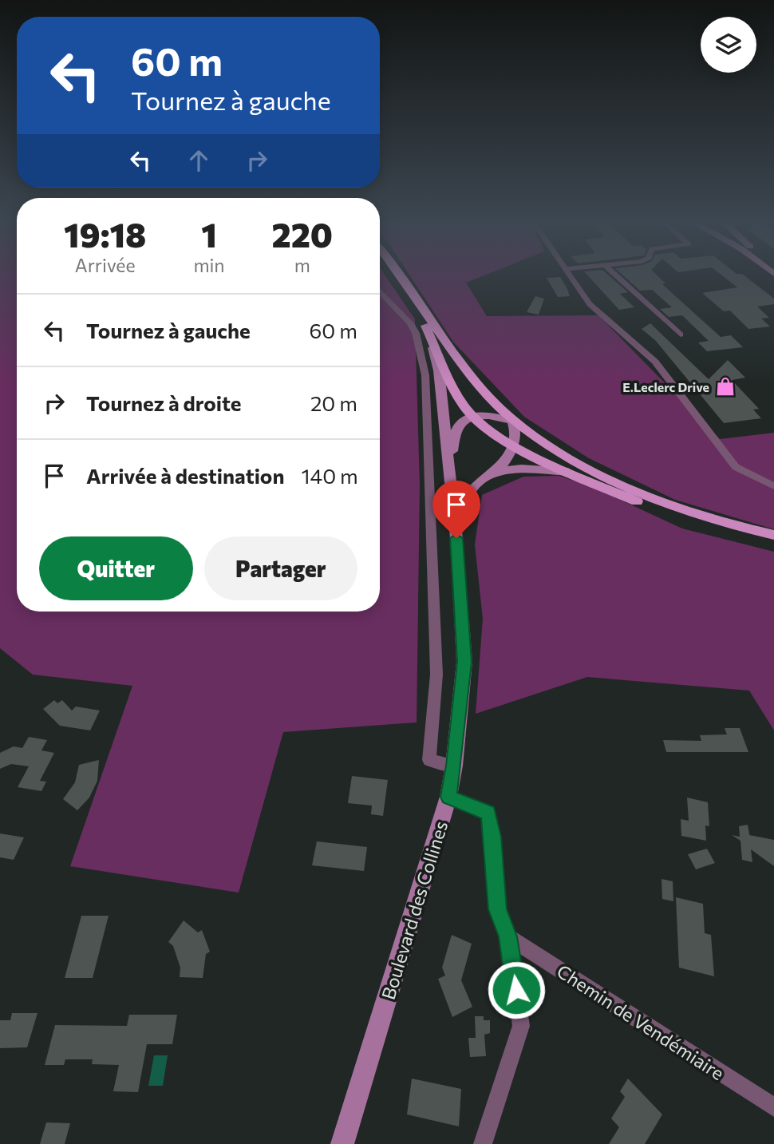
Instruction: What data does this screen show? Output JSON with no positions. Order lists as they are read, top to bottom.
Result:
{
  "streets": {
    "street": ["Boulevard des Collines", "Chemin de Vendémiaire"]
  },
  "places": {
    "shop": ["E.Leclerc Drive"]
  },
  "page": {
    "turn": ["60 m", "Tournez à gauche"],
    "eta": [
      "19:18",
      "Arrivée",
      "1",
      "min",
      "220",
      "m"
    ],
    "list": [
      {
        "name": "Tournez à gauche",
        "value": "60 m"
      },
      {
        "name": "Tournez à droite",
        "value": "20 m"
      },
      {
        "name": "Arrivée à destination",
        "value": "140 m"
      }
    ],
    "buttons": ["Quitter", "Partager"]
  }
}
